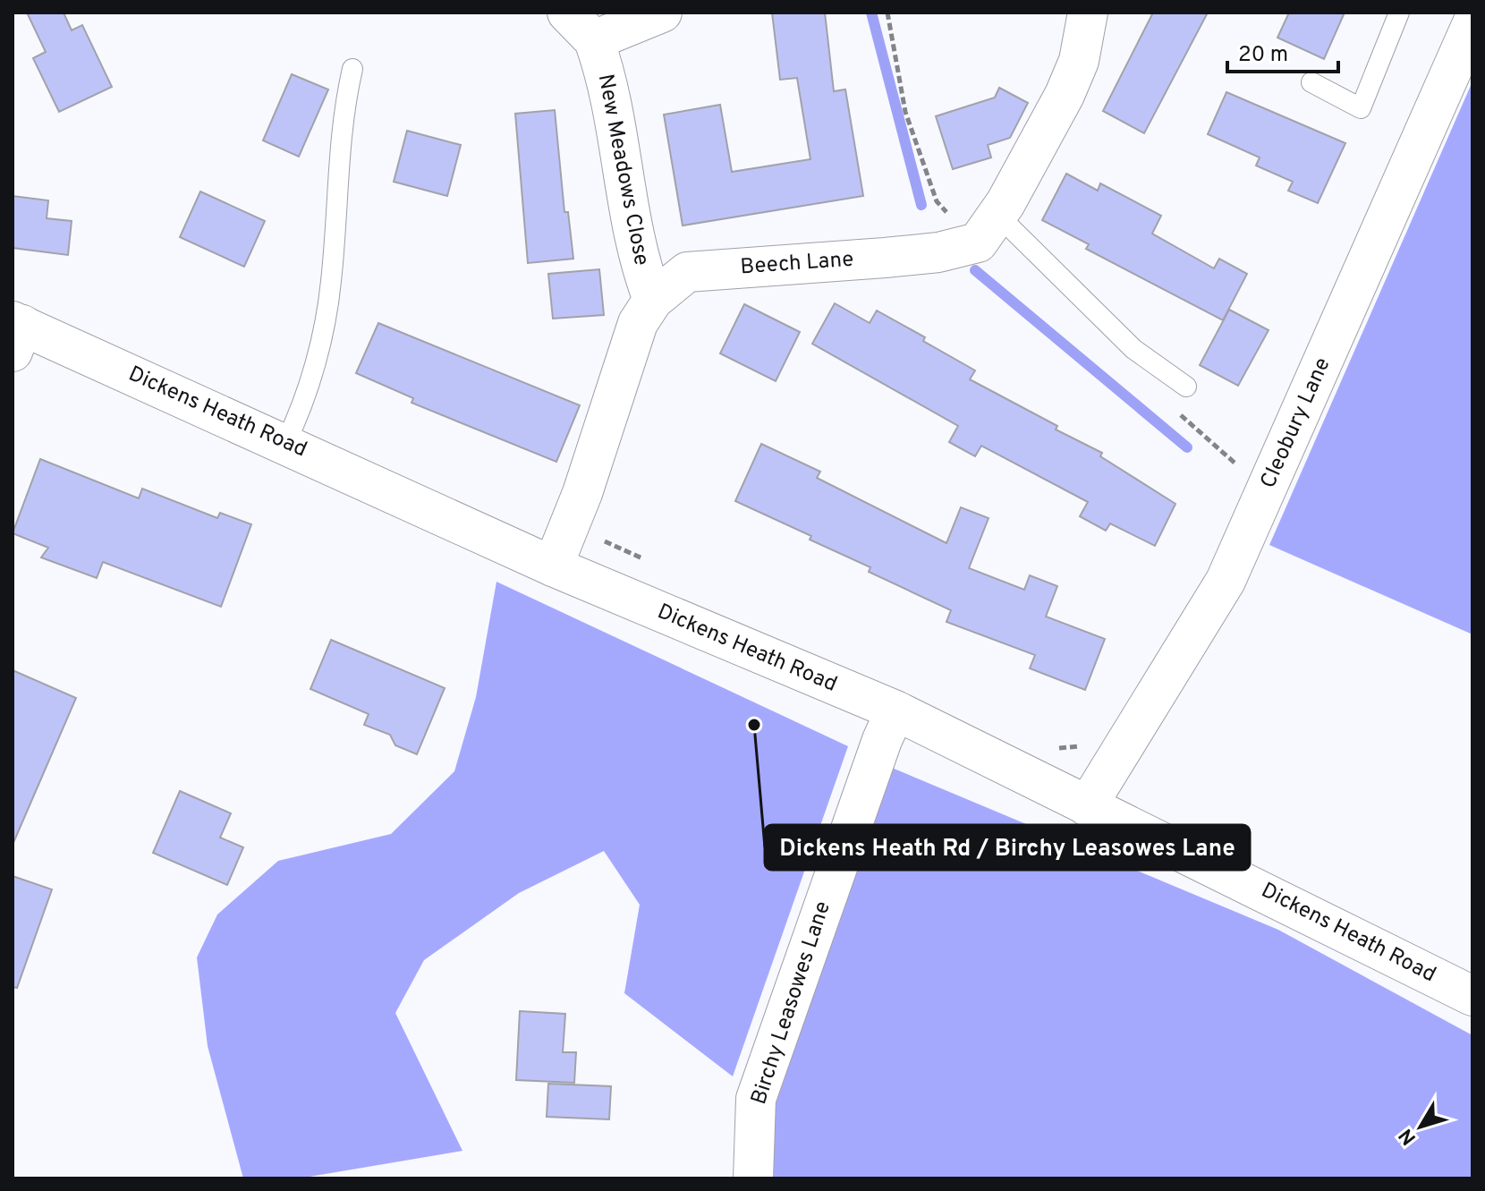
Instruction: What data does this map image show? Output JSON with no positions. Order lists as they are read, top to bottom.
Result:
{
  "streets": {
    "street": [
      "New Meadows Close",
      "Beech Lane",
      "Dickens Heath Road",
      "Cleobury Lane",
      "Birchy Leasowes Lane"
    ]
  },
  "crossings": [
    ["New Meadows Close", "Beech Lane"],
    ["Beech Lane", "Dickens Heath Road"],
    ["Dickens Heath Road", "Cleobury Lane"],
    ["Dickens Heath Road", "Birchy Leasowes Lane"]
  ],
  "places": ["Dickens Heath Rd / Birchy Leasowes Lane"],
  "scale_bar": "20 m",
  "north": "bottom left"
}
